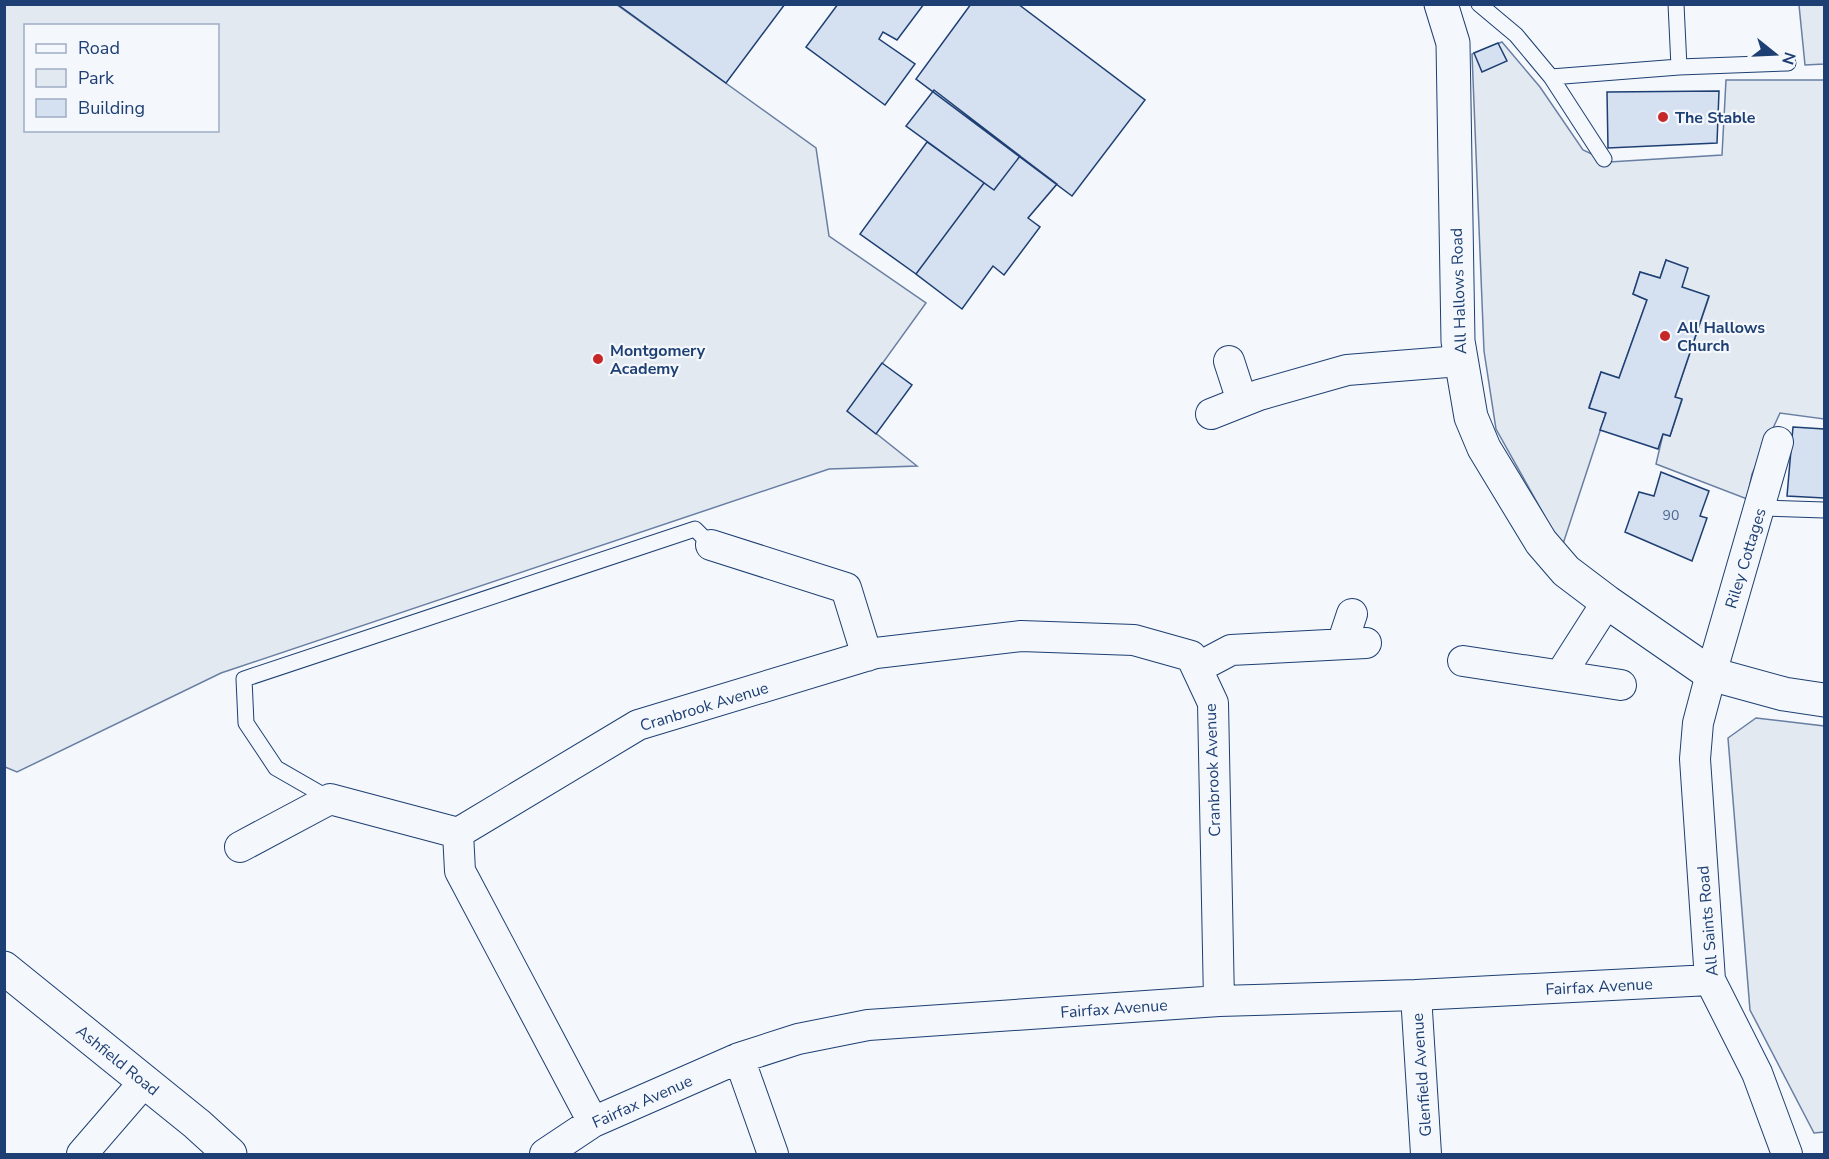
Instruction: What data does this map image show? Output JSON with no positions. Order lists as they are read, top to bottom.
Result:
{
  "streets": {
    "street": [
      "All Hallows Road",
      "Riley Cottages",
      "Cranbrook Avenue",
      "All Saints Road",
      "Fairfax Avenue",
      "Ashfield Road",
      "Glenfield Avenue"
    ]
  },
  "crossings": [
    ["All Hallows Road", "Riley Cottages"],
    ["All Hallows Road", "All Saints Road"],
    ["Riley Cottages", "All Saints Road"],
    ["Cranbrook Avenue", "Fairfax Avenue"],
    ["All Saints Road", "Fairfax Avenue"],
    ["Fairfax Avenue", "Glenfield Avenue"]
  ],
  "places": ["The Stable", "All Hallows Church", "Montgomery Academy"],
  "house_numbers": ["90"],
  "legend": ["Road", "Park", "Building"],
  "north": "right"
}
